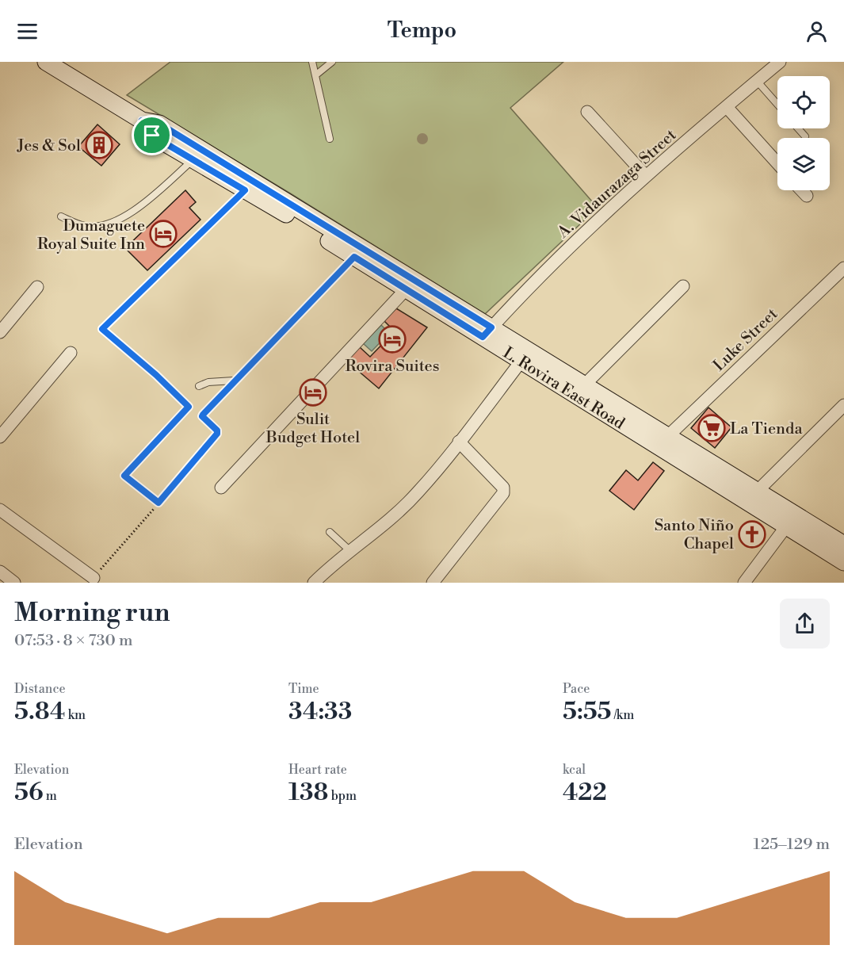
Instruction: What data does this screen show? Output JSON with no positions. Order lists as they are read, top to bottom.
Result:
{
  "streets": {
    "main road": ["L. Rovira East Road"],
    "street": ["A. Vidaurazaga Street", "Luke Street"]
  },
  "crossings": [
    ["A. Vidaurazaga Street", "L. Rovira East Road"],
    ["Luke Street", "L. Rovira East Road"]
  ],
  "places": {
    "building": ["Jes & Sol"],
    "hotel": ["Dumaguete Royal Suite Inn", "Rovira Suites", "Sulit Budget Hotel"],
    "supermarket": ["La Tienda"],
    "church": ["Santo Niño Chapel"]
  },
  "page": {
    "header": "Tempo",
    "heading": ["Morning run", "07:53 · 8 × 730 m"],
    "stats": [
      ["Distance", "5.84 km"],
      ["Time", "34:33"],
      ["Pace", "5:55 /km"],
      ["Elevation", "56 m"],
      ["Heart rate", "138 bpm"],
      ["kcal", "422"]
    ],
    "chart": ["Elevation", "125–129 m"]
  }
}
